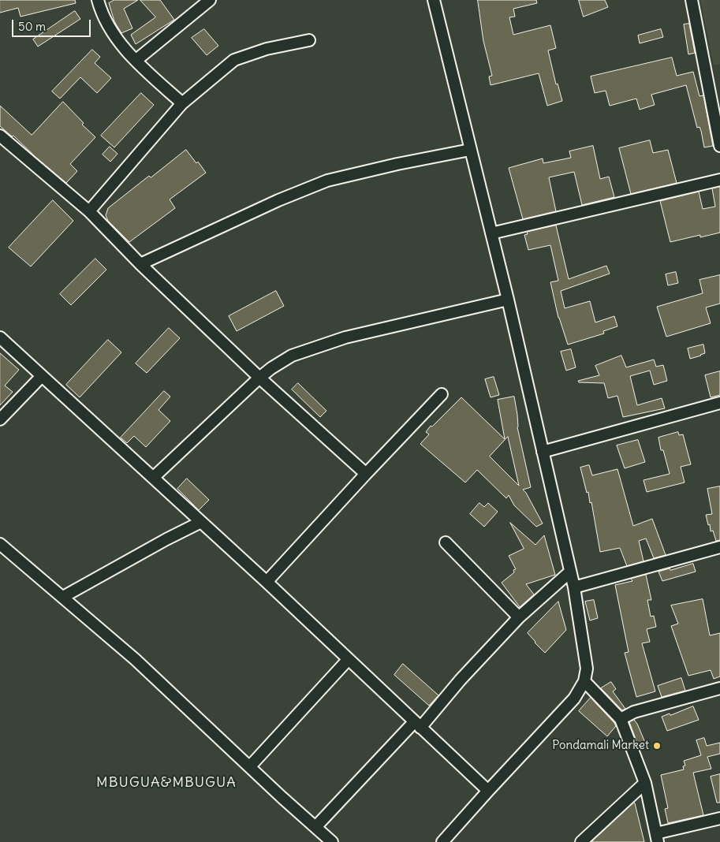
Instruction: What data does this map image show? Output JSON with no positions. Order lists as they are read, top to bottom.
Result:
{
  "districts": ["MBUGUA&MBUGUA"],
  "places": ["Pondamali Market"],
  "scale_bar": "50 m"
}
